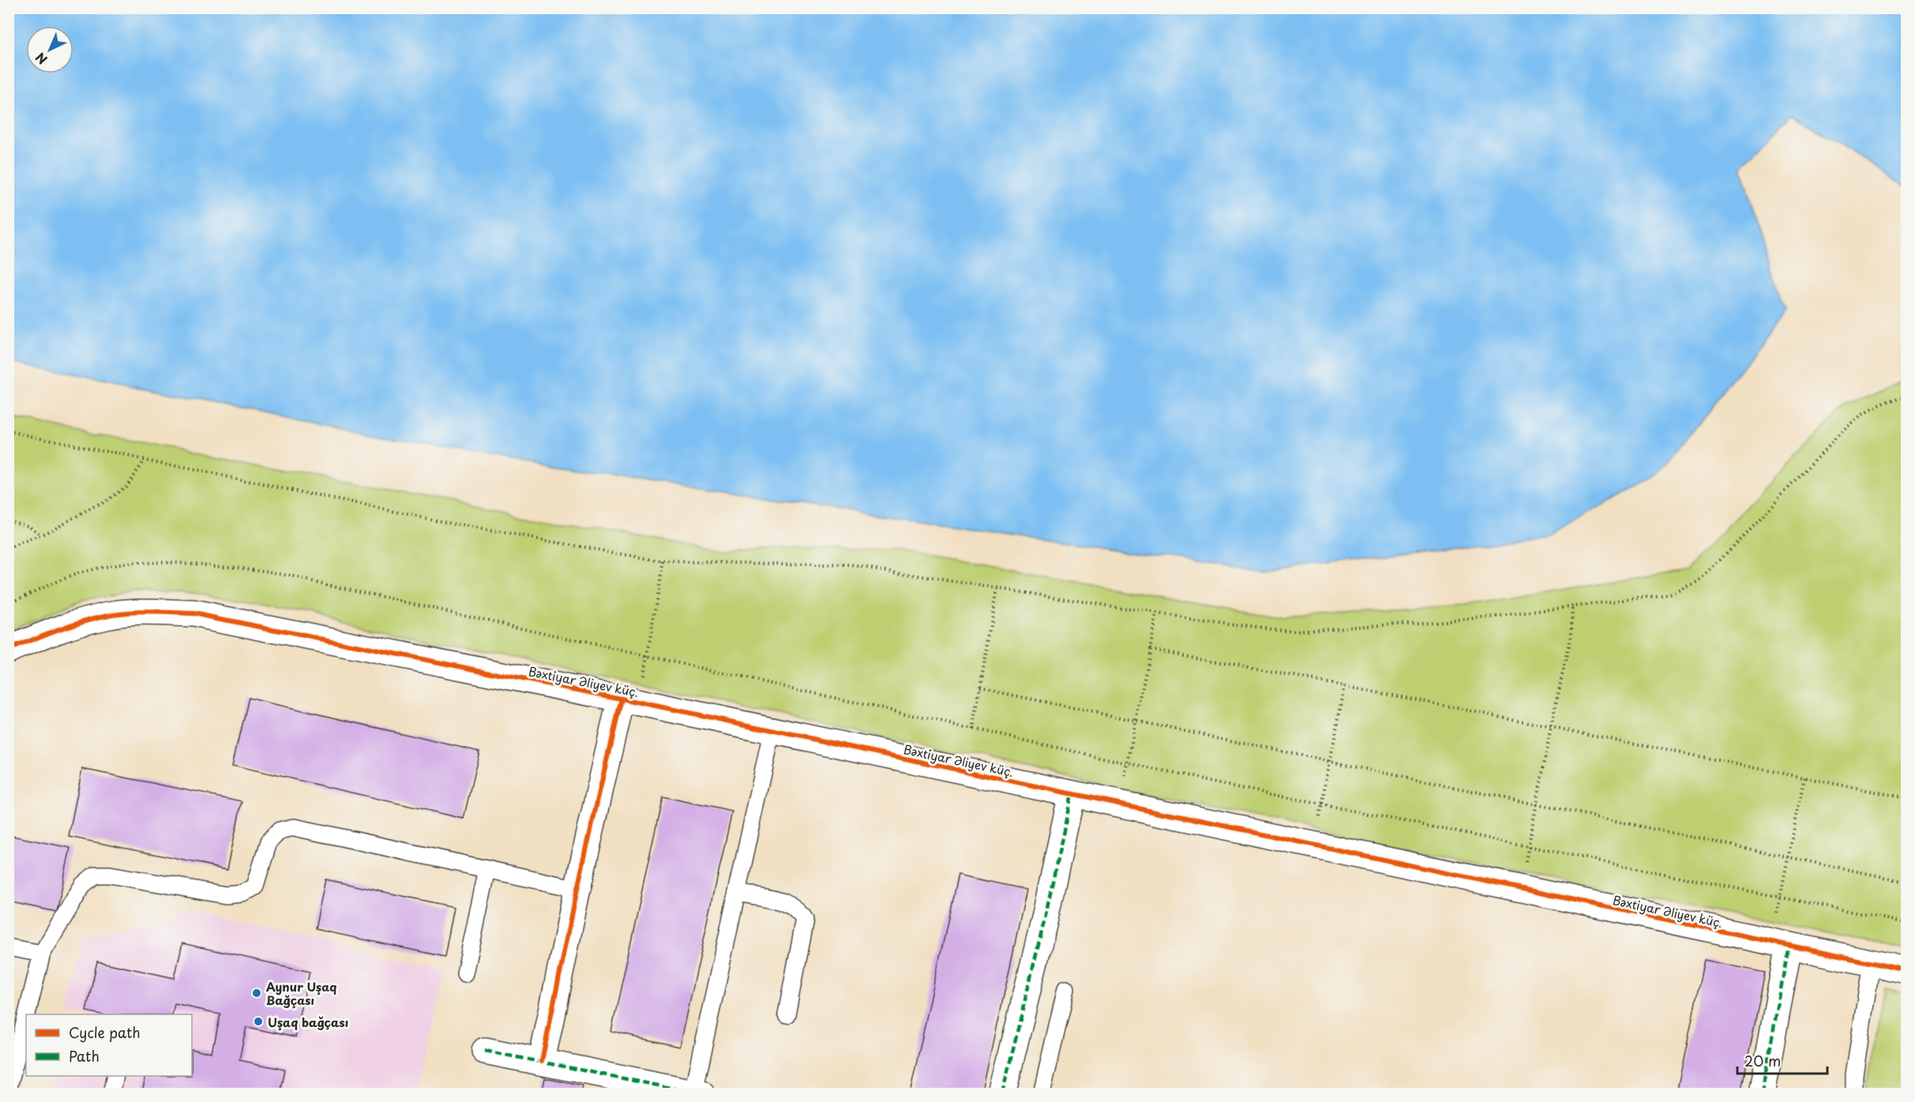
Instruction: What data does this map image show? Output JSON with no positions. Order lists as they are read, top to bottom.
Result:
{
  "streets": {
    "street": ["Bəxtiyar Əliyev küç."]
  },
  "places": ["Aynur Uşaq Bağçası", "Uşaq bağçası"],
  "legend": ["Cycle path", "Path"],
  "scale_bar": "20 m",
  "north": "bottom left"
}
